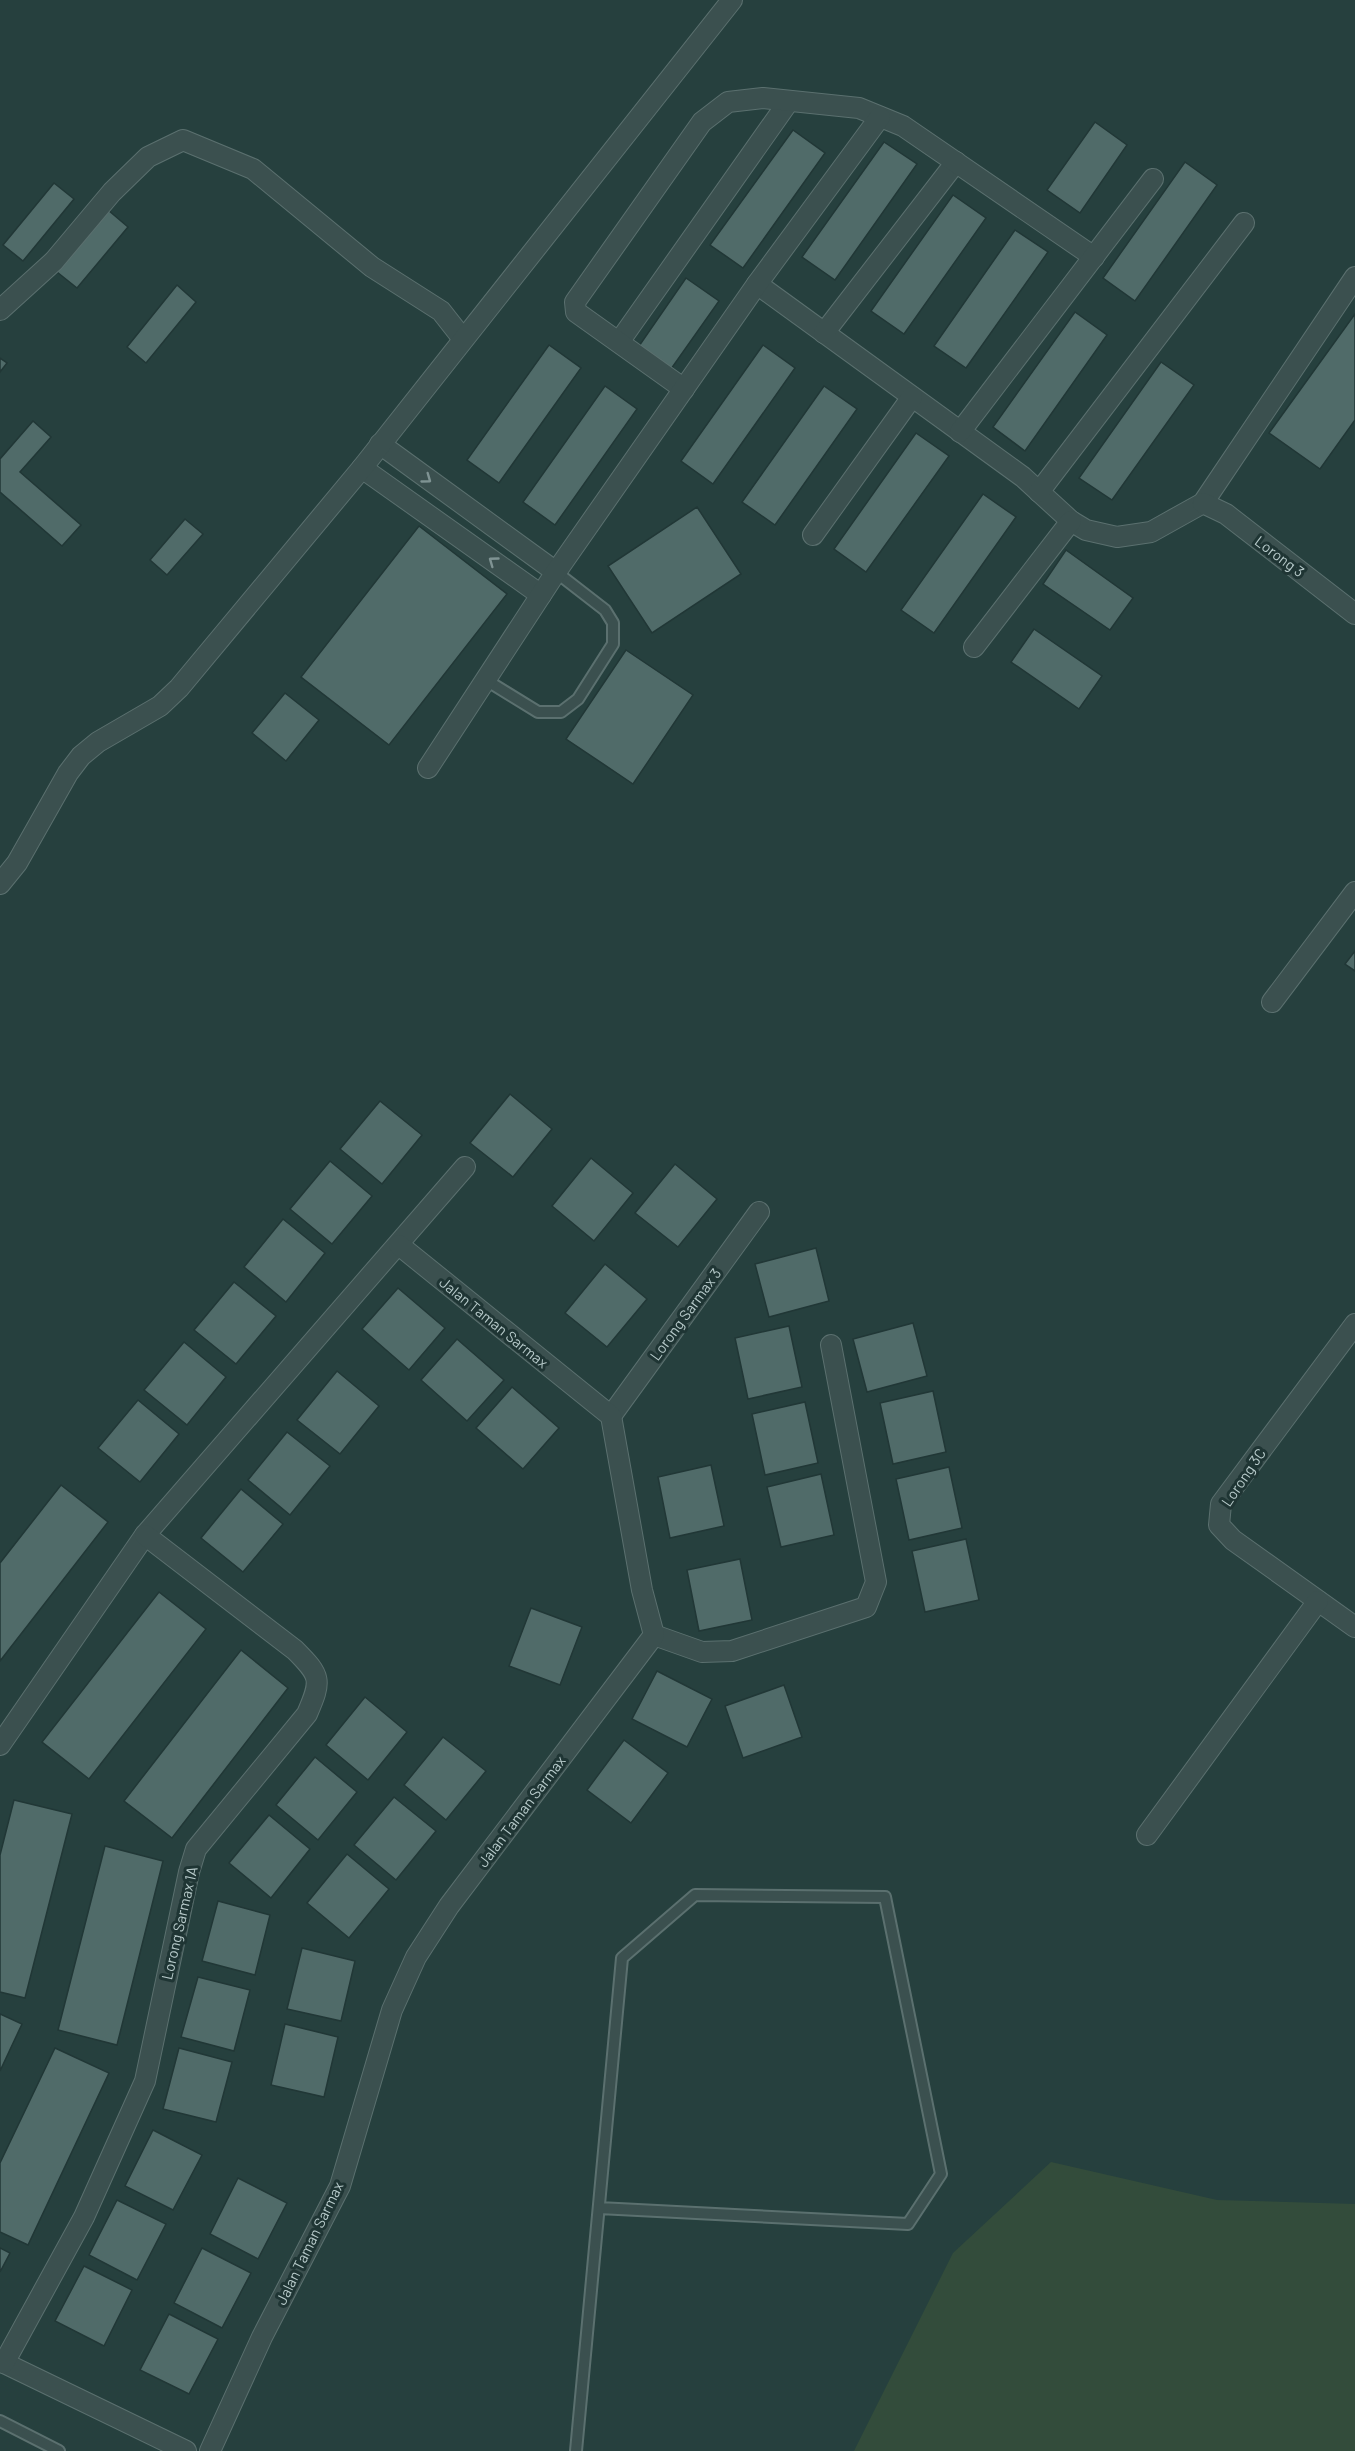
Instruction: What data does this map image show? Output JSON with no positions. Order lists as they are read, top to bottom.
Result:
{
  "streets": {
    "street": [
      "Lorong 3",
      "Lorong Sarmax 3",
      "Jalan Taman Sarmax",
      "Lorong 3C",
      "Lorong Sarmax 1A"
    ]
  },
  "crossings": [
    ["Lorong Sarmax 3", "Jalan Taman Sarmax"]
  ]
}
